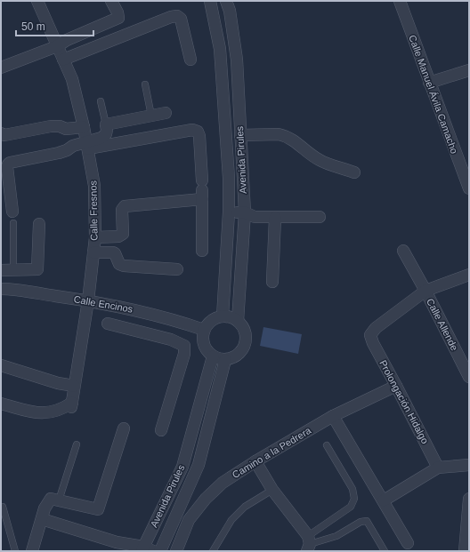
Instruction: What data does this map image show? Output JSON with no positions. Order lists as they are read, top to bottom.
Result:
{
  "streets": {
    "street": [
      "Calle Manuel Ávila Camacho",
      "Avenida Pirules",
      "Calle Fresnos",
      "Calle Encinos",
      "Calle Allende",
      "Prolongación Hidalgo",
      "Camino a la Pedrera"
    ]
  },
  "crossings": [
    ["Avenida Pirules", "Calle Encinos"],
    ["Calle Fresnos", "Calle Encinos"],
    ["Calle Allende", "Prolongación Hidalgo"],
    ["Prolongación Hidalgo", "Camino a la Pedrera"]
  ],
  "scale_bar": "50 m"
}
